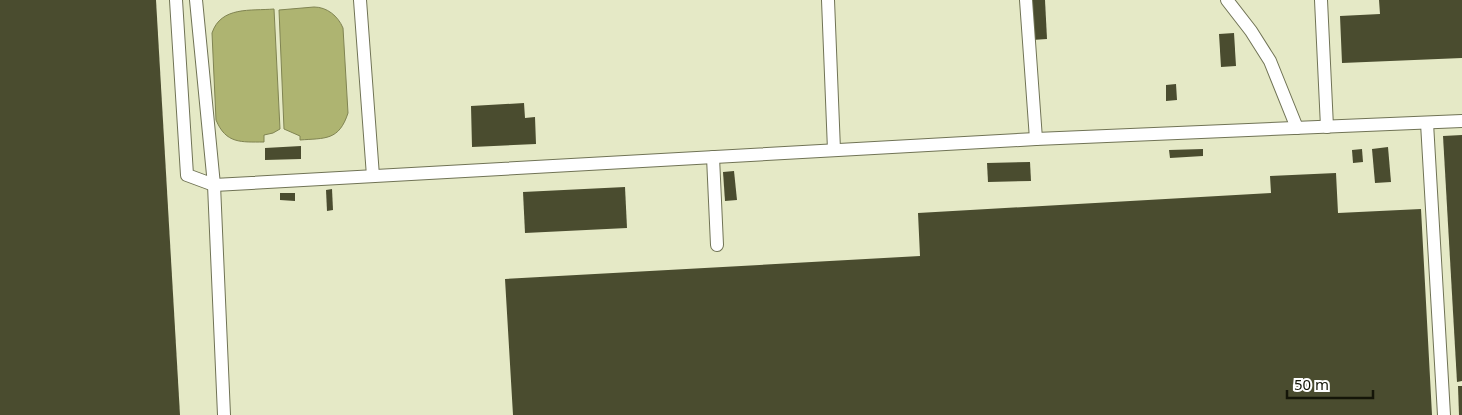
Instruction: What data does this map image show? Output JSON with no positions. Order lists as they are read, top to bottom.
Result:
{
  "scale_bar": "50 m"
}
